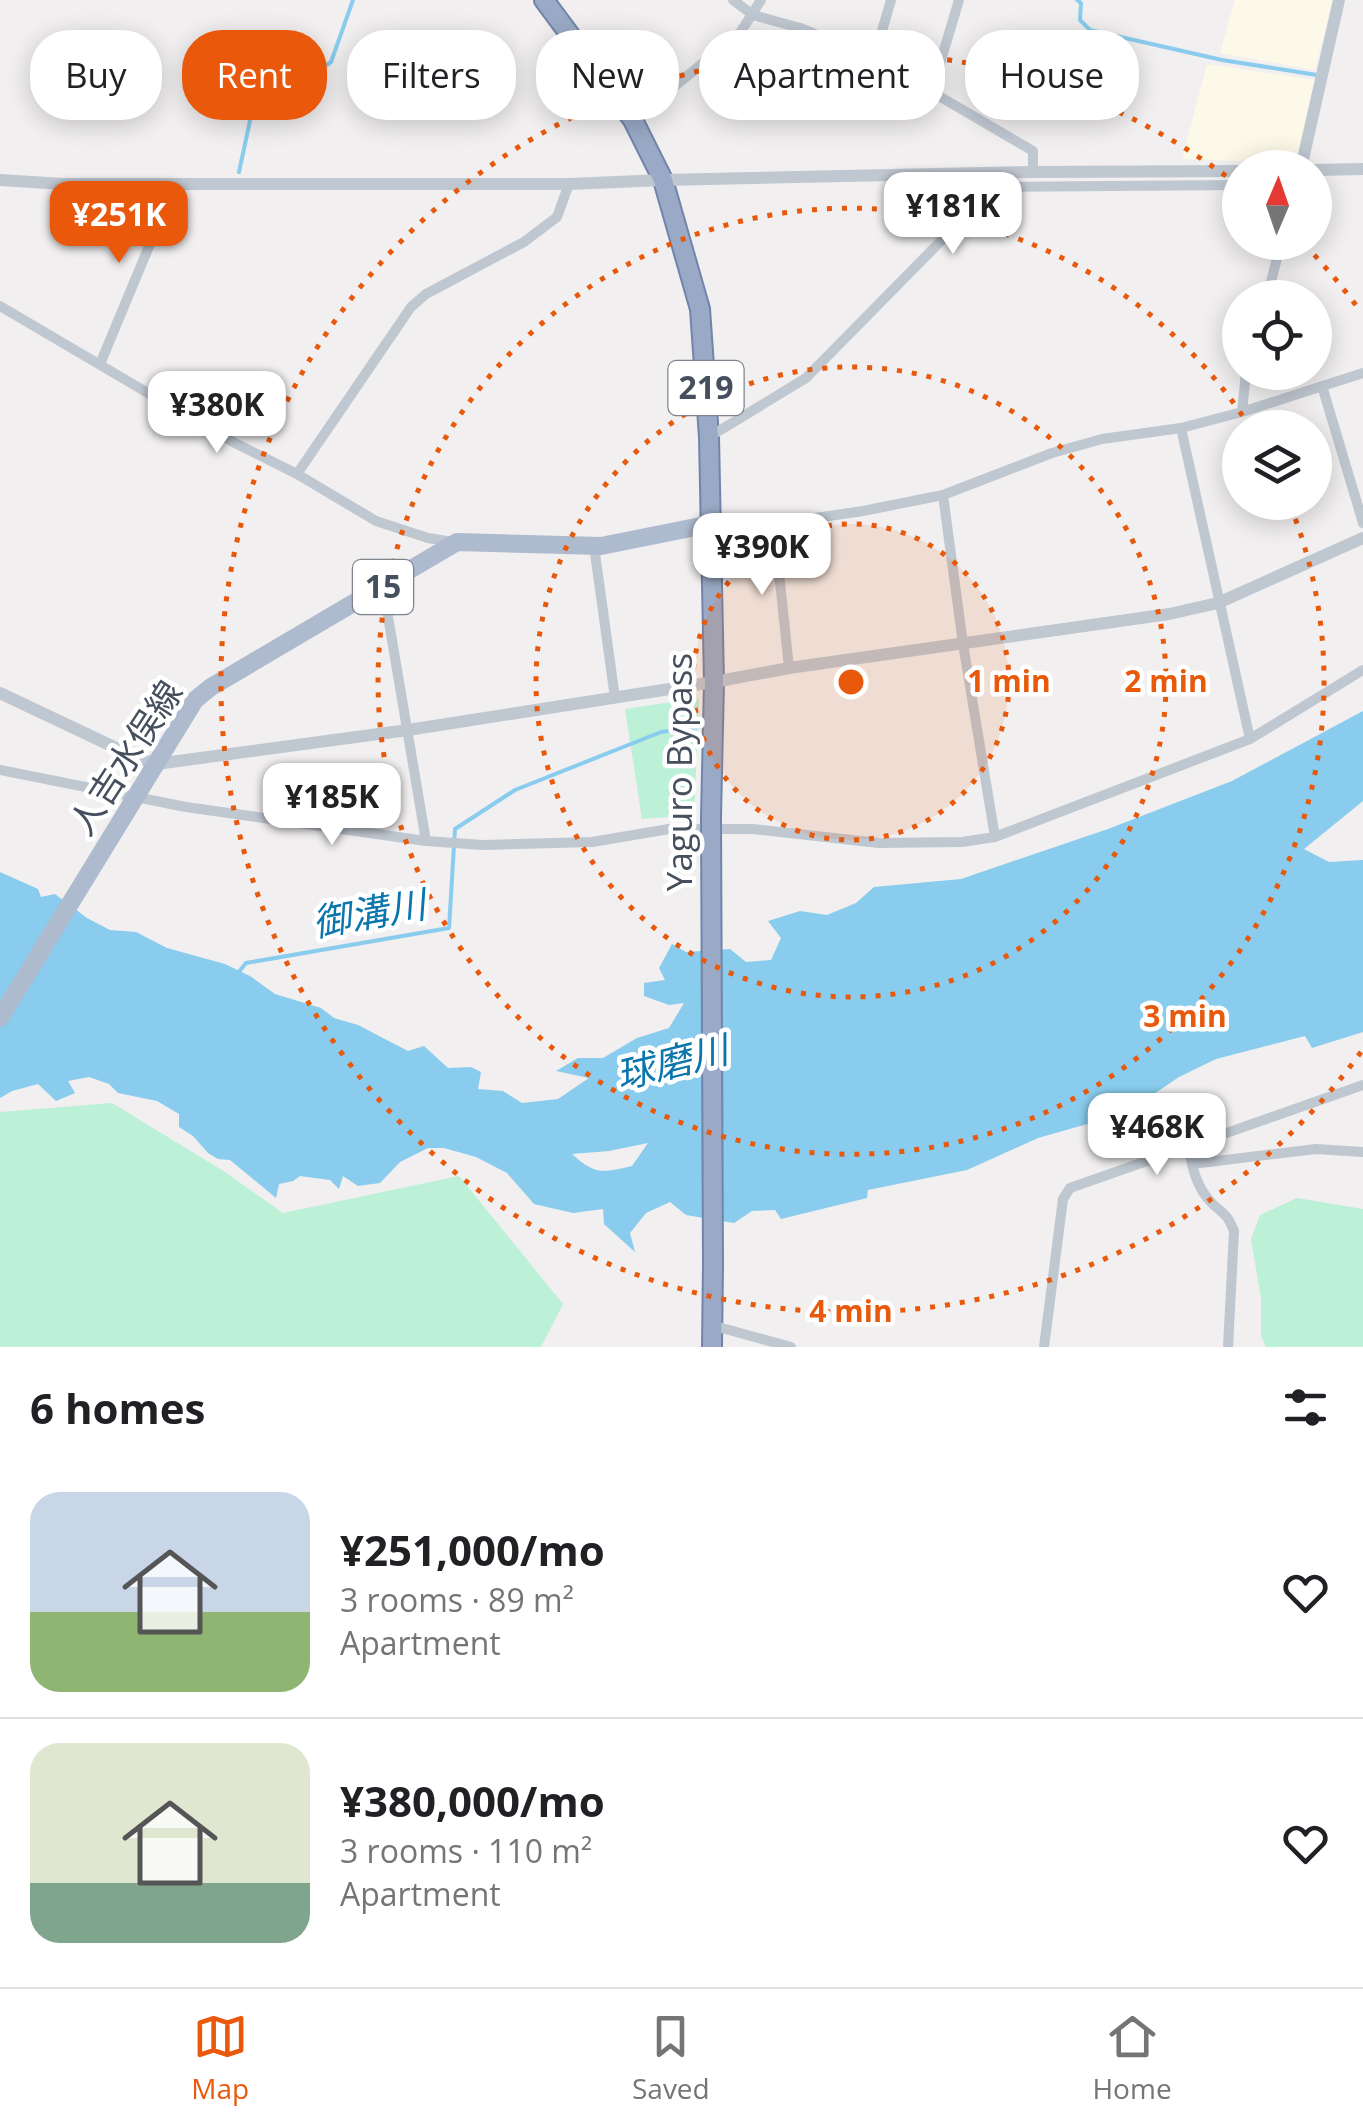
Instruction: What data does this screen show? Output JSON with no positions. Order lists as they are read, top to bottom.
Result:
{
  "streets": {
    "highway": ["219", "Yaguro Bypass"],
    "main road": ["15", "人吉水俣線"]
  },
  "crossings": [
    ["15", "人吉水俣線"],
    ["15", "Yaguro Bypass"]
  ],
  "water": ["御溝川", "球磨川"],
  "north": "top",
  "page": {
    "chip": [
      "Buy",
      "Rent",
      "Filters",
      "New",
      "Apartment",
      "House"
    ],
    "price": [
      "¥181K",
      "¥251K",
      "¥380K",
      "¥390K",
      "¥185K",
      "¥468K"
    ],
    "heading": "6 homes",
    "list": [
      {
        "name": "¥251,000/mo",
        "note": "3 rooms · 89 m² · Apartment"
      },
      {
        "name": "¥380,000/mo",
        "note": "3 rooms · 110 m² · Apartment"
      }
    ],
    "tabs": ["Map", "Saved", "Home"]
  },
  "rings": [
    "1 min",
    "2 min",
    "3 min",
    "4 min"
  ]
}
